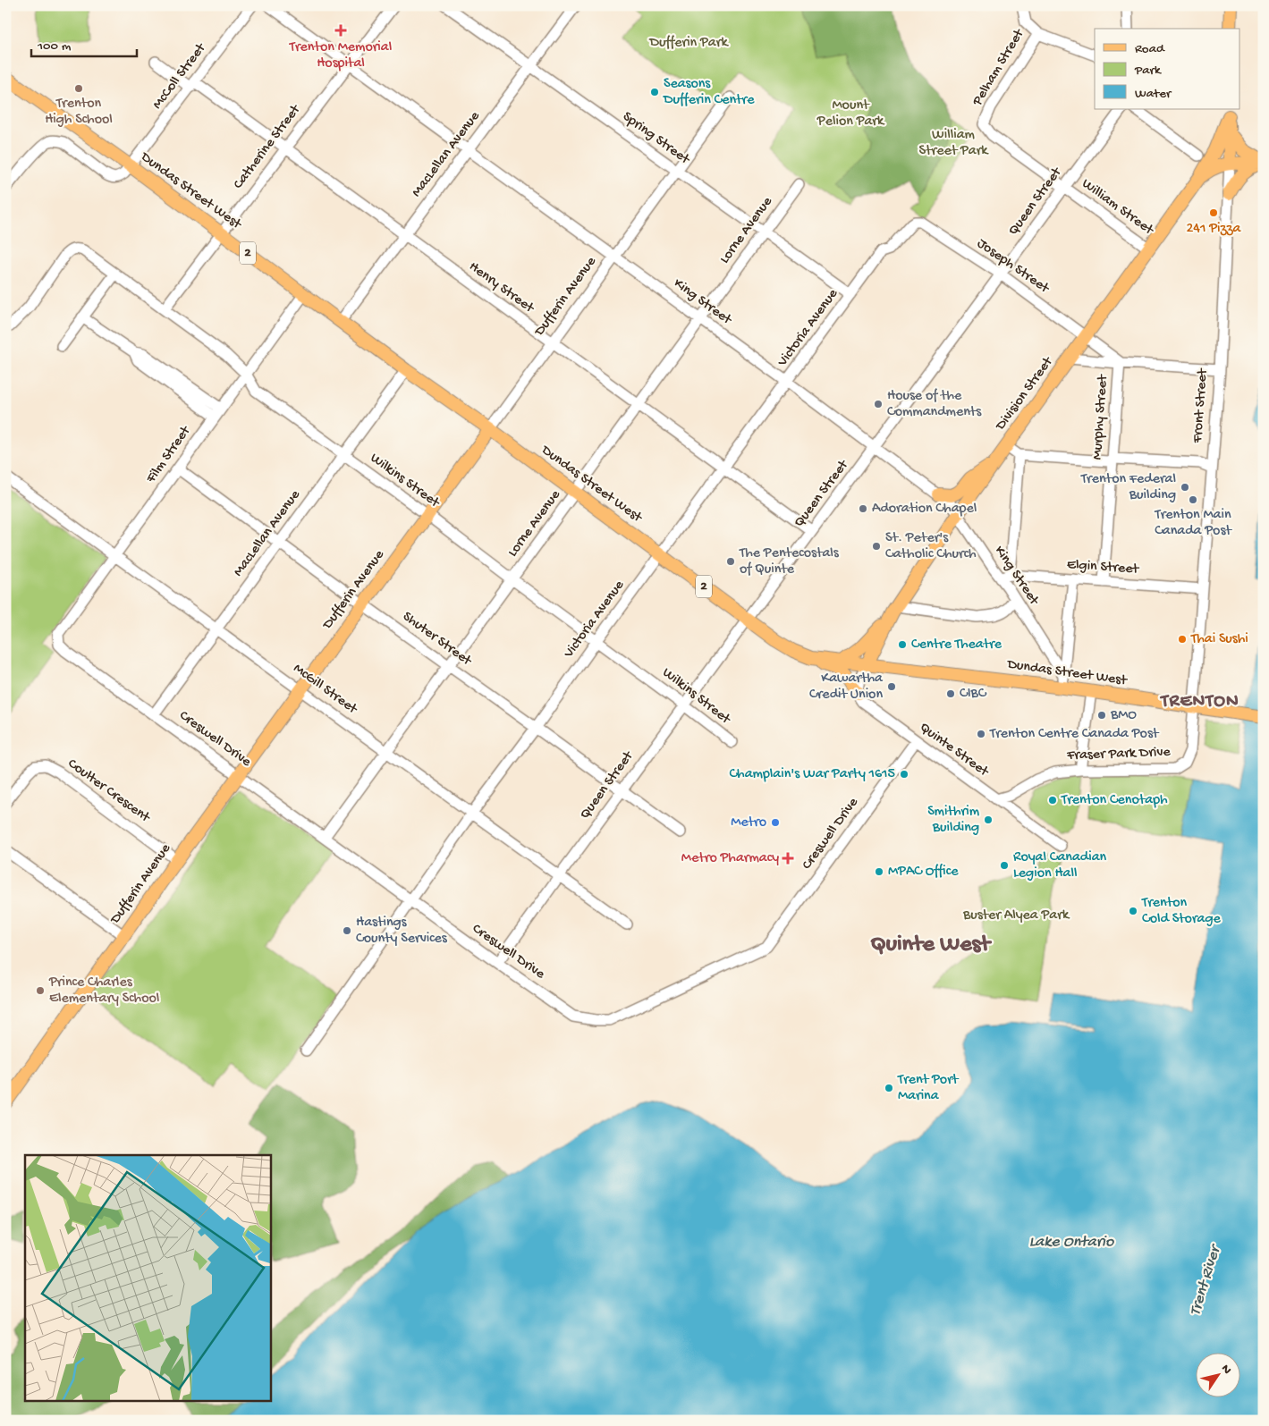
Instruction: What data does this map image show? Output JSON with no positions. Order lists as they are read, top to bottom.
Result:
{
  "streets": {
    "main road": [
      "Dundas Street West",
      "2",
      "Dufferin Avenue",
      "Division Street",
      "Front Street"
    ],
    "street": [
      "Pelham Street",
      "McColl Street",
      "Spring Street",
      "Catherine Street",
      "MacLellan Avenue",
      "Queen Street",
      "William Street",
      "Lorne Avenue",
      "Joseph Street",
      "Henry Street",
      "King Street",
      "Victoria Avenue",
      "Murphy Street",
      "Film Street",
      "Wilkins Street",
      "Elgin Street",
      "Shuter Street",
      "McGill Street",
      "Creswell Drive",
      "Quinte Street",
      "Fraser Park Drive",
      "Coulter Crescent"
    ]
  },
  "crossings": [
    ["Pelham Street", "William Street"],
    ["McColl Street", "Dundas Street West"],
    ["McColl Street", "Henry Street"],
    ["Spring Street", "MacLellan Avenue"],
    ["Spring Street", "Lorne Avenue"],
    ["Spring Street", "Dufferin Avenue"],
    ["Spring Street", "Victoria Avenue"],
    ["Catherine Street", "Dundas Street West"],
    ["Catherine Street", "Henry Street"],
    ["Catherine Street", "King Street"],
    ["Catherine Street", "Wilkins Street"],
    ["MacLellan Avenue", "Dundas Street West"],
    ["MacLellan Avenue", "Henry Street"],
    ["MacLellan Avenue", "King Street"],
    ["MacLellan Avenue", "Wilkins Street"],
    ["MacLellan Avenue", "Shuter Street"],
    ["MacLellan Avenue", "McGill Street"],
    ["MacLellan Avenue", "Creswell Drive"],
    ["Dundas Street West", "Queen Street"],
    ["Dundas Street West", "Lorne Avenue"],
    ["Dundas Street West", "Dufferin Avenue"],
    ["Dundas Street West", "King Street"],
    ["Dundas Street West", "Victoria Avenue"],
    ["Dundas Street West", "Division Street"],
    ["Dundas Street West", "Front Street"],
    ["Dundas Street West", "Film Street"],
    ["Dundas Street West", "Fraser Park Drive"],
    ["Queen Street", "William Street"],
    ["Queen Street", "Joseph Street"],
    ["Queen Street", "Henry Street"],
    ["Queen Street", "King Street"],
    ["Queen Street", "Wilkins Street"],
    ["Queen Street", "Shuter Street"],
    ["Queen Street", "McGill Street"],
    ["Queen Street", "Creswell Drive"],
    ["William Street", "Division Street"],
    ["Lorne Avenue", "Henry Street"],
    ["Lorne Avenue", "King Street"],
    ["Lorne Avenue", "Wilkins Street"],
    ["Lorne Avenue", "Shuter Street"],
    ["Lorne Avenue", "McGill Street"],
    ["Lorne Avenue", "Creswell Drive"],
    ["Joseph Street", "Victoria Avenue"],
    ["Joseph Street", "Division Street"],
    ["Joseph Street", "Murphy Street"],
    ["Henry Street", "Dufferin Avenue"],
    ["Henry Street", "Victoria Avenue"],
    ["Dufferin Avenue", "King Street"],
    ["Dufferin Avenue", "Wilkins Street"],
    ["Dufferin Avenue", "Shuter Street"],
    ["Dufferin Avenue", "McGill Street"],
    ["Dufferin Avenue", "Creswell Drive"],
    ["Dufferin Avenue", "Coulter Crescent"],
    ["King Street", "Victoria Avenue"],
    ["King Street", "Division Street"],
    ["King Street", "Elgin Street"],
    ["Victoria Avenue", "Wilkins Street"],
    ["Victoria Avenue", "Shuter Street"],
    ["Victoria Avenue", "McGill Street"],
    ["Victoria Avenue", "Creswell Drive"],
    ["Division Street", "Front Street"],
    ["Front Street", "Elgin Street"],
    ["Front Street", "Fraser Park Drive"],
    ["Murphy Street", "Elgin Street"],
    ["Film Street", "Wilkins Street"],
    ["Film Street", "Shuter Street"],
    ["Film Street", "McGill Street"],
    ["Film Street", "Creswell Drive"],
    ["Creswell Drive", "Quinte Street"],
    ["Quinte Street", "Fraser Park Drive"]
  ],
  "districts": ["TRENTON", "Quinte West"],
  "water": ["Lake Ontario", "Trent River"],
  "parks": [
    "Dufferin Park",
    "Mount Pelion Park",
    "William Street Park",
    "Buster Alyea Park"
  ],
  "places": {
    "health": ["Trenton Memorial Hospital", "Metro Pharmacy"],
    "other": [
      "Trenton High School",
      "Seasons Dufferin Centre",
      "241 Pizza",
      "House of the Commandments",
      "Trenton Federal Building",
      "Trenton Main Canada Post",
      "Adoration Chapel",
      "St. Peter's Catholic Church",
      "The Pentecostals of Quinte",
      "Thai Sushi",
      "Centre Theatre",
      "Kawartha Credit Union",
      "CIBC",
      "BMO",
      "Trenton Centre Canada Post",
      "Champlain's War Party 1615",
      "Trenton Cenotaph",
      "Smithrim Building",
      "Metro",
      "Royal Canadian Legion Hall",
      "MPAC Office",
      "Trenton Cold Storage",
      "Hastings County Services",
      "Prince Charles Elementary School",
      "Trent Port Marina"
    ]
  },
  "legend": ["Road", "Park", "Water"],
  "scale_bar": "100 m",
  "north": "top right"
}
